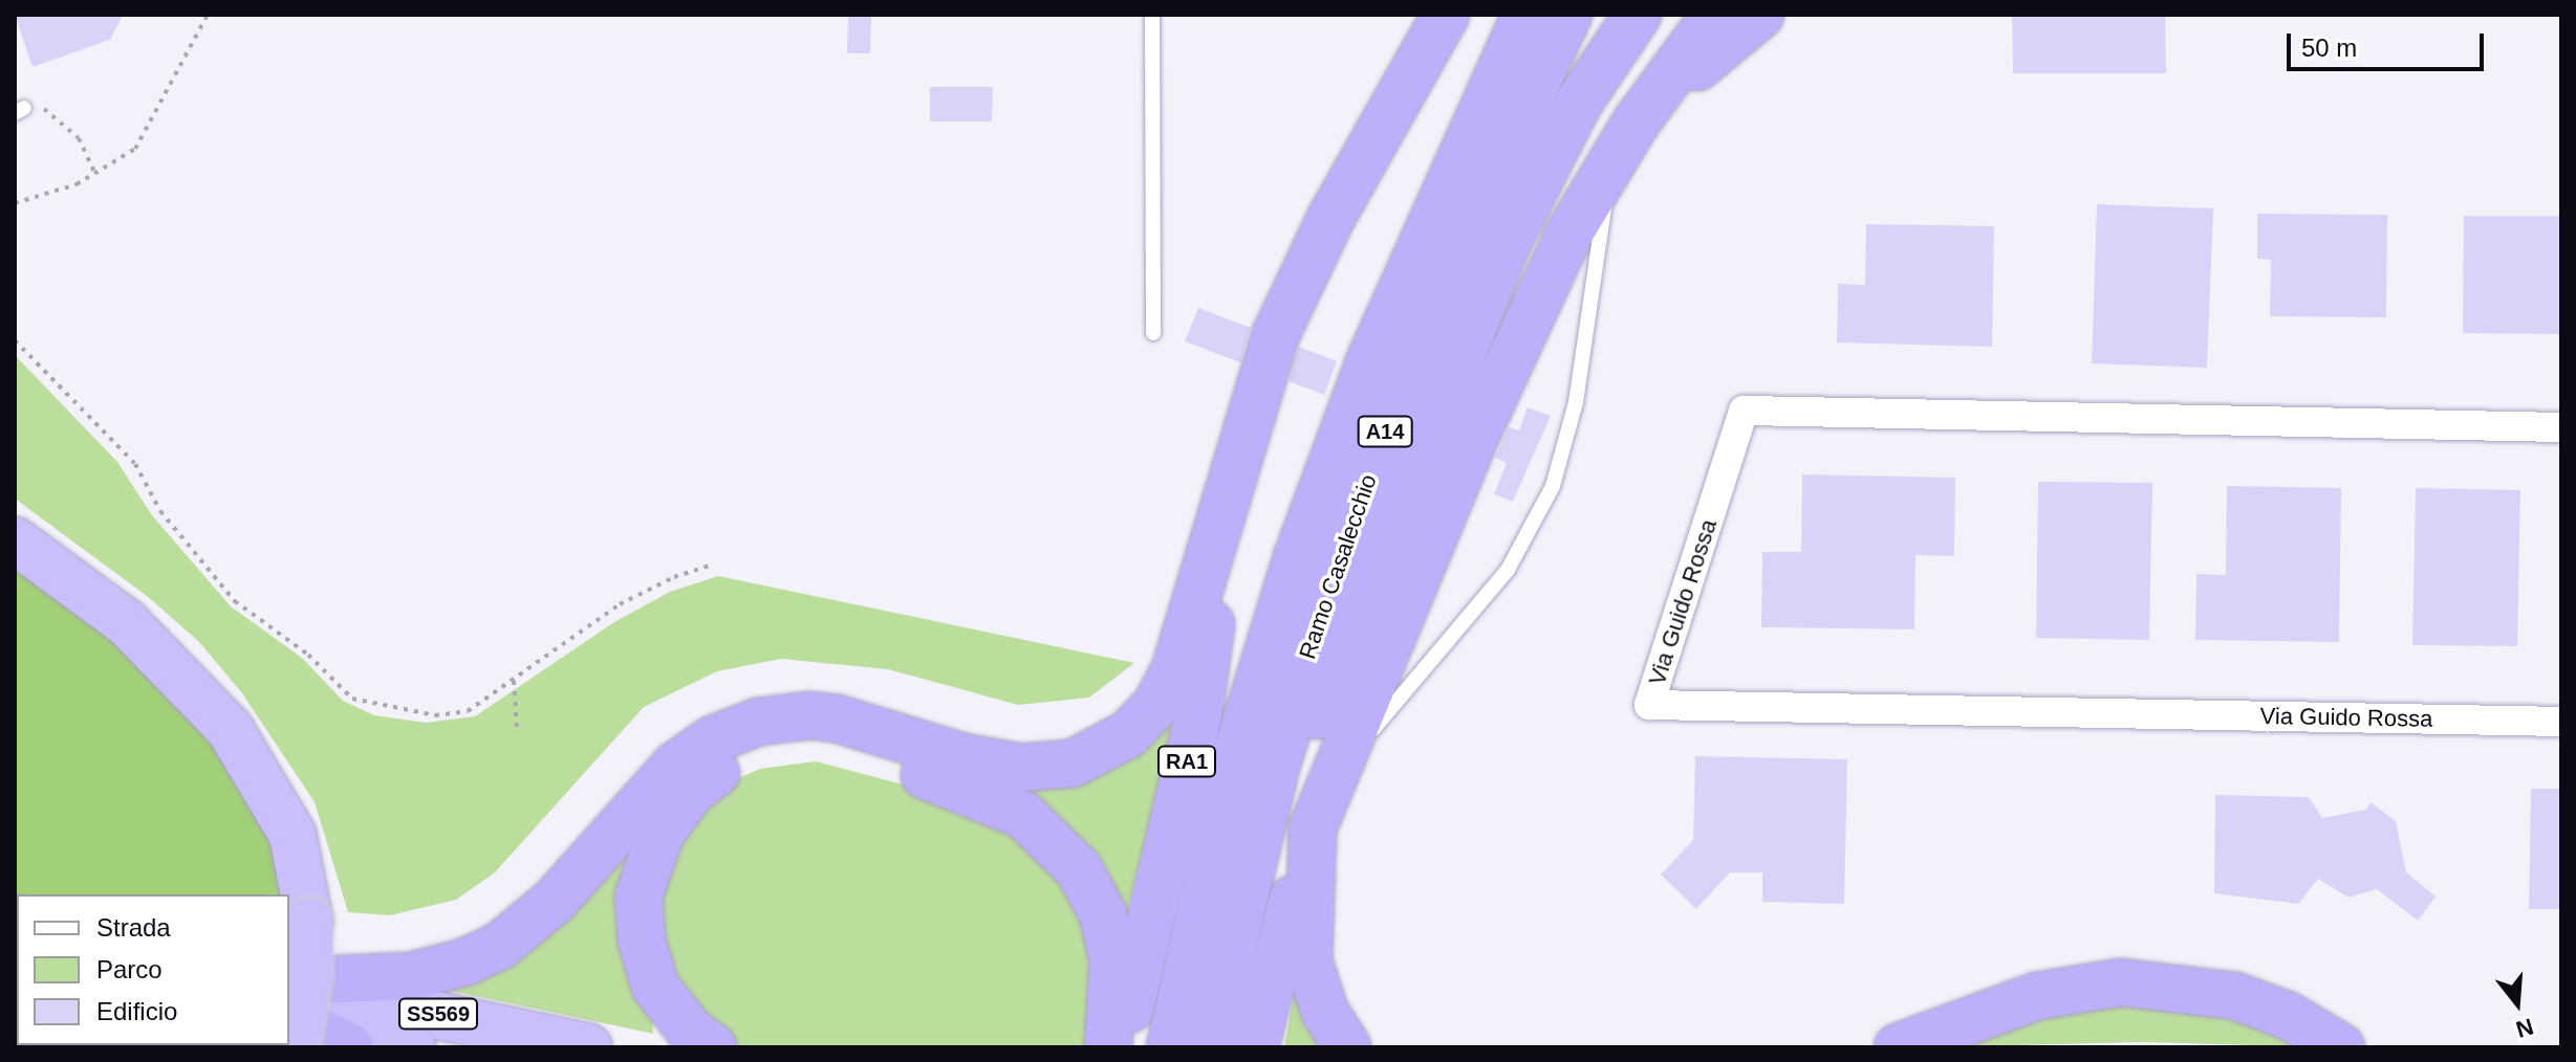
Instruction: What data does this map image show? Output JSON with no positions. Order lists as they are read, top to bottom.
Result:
{
  "streets": {
    "highway": [
      "A14",
      "Ramo Casalecchio",
      "RA1",
      "SS569"
    ],
    "street": ["Via Guido Rossa"]
  },
  "legend": ["Strada", "Parco", "Edificio"],
  "scale_bar": "50 m",
  "north": "bottom"
}
